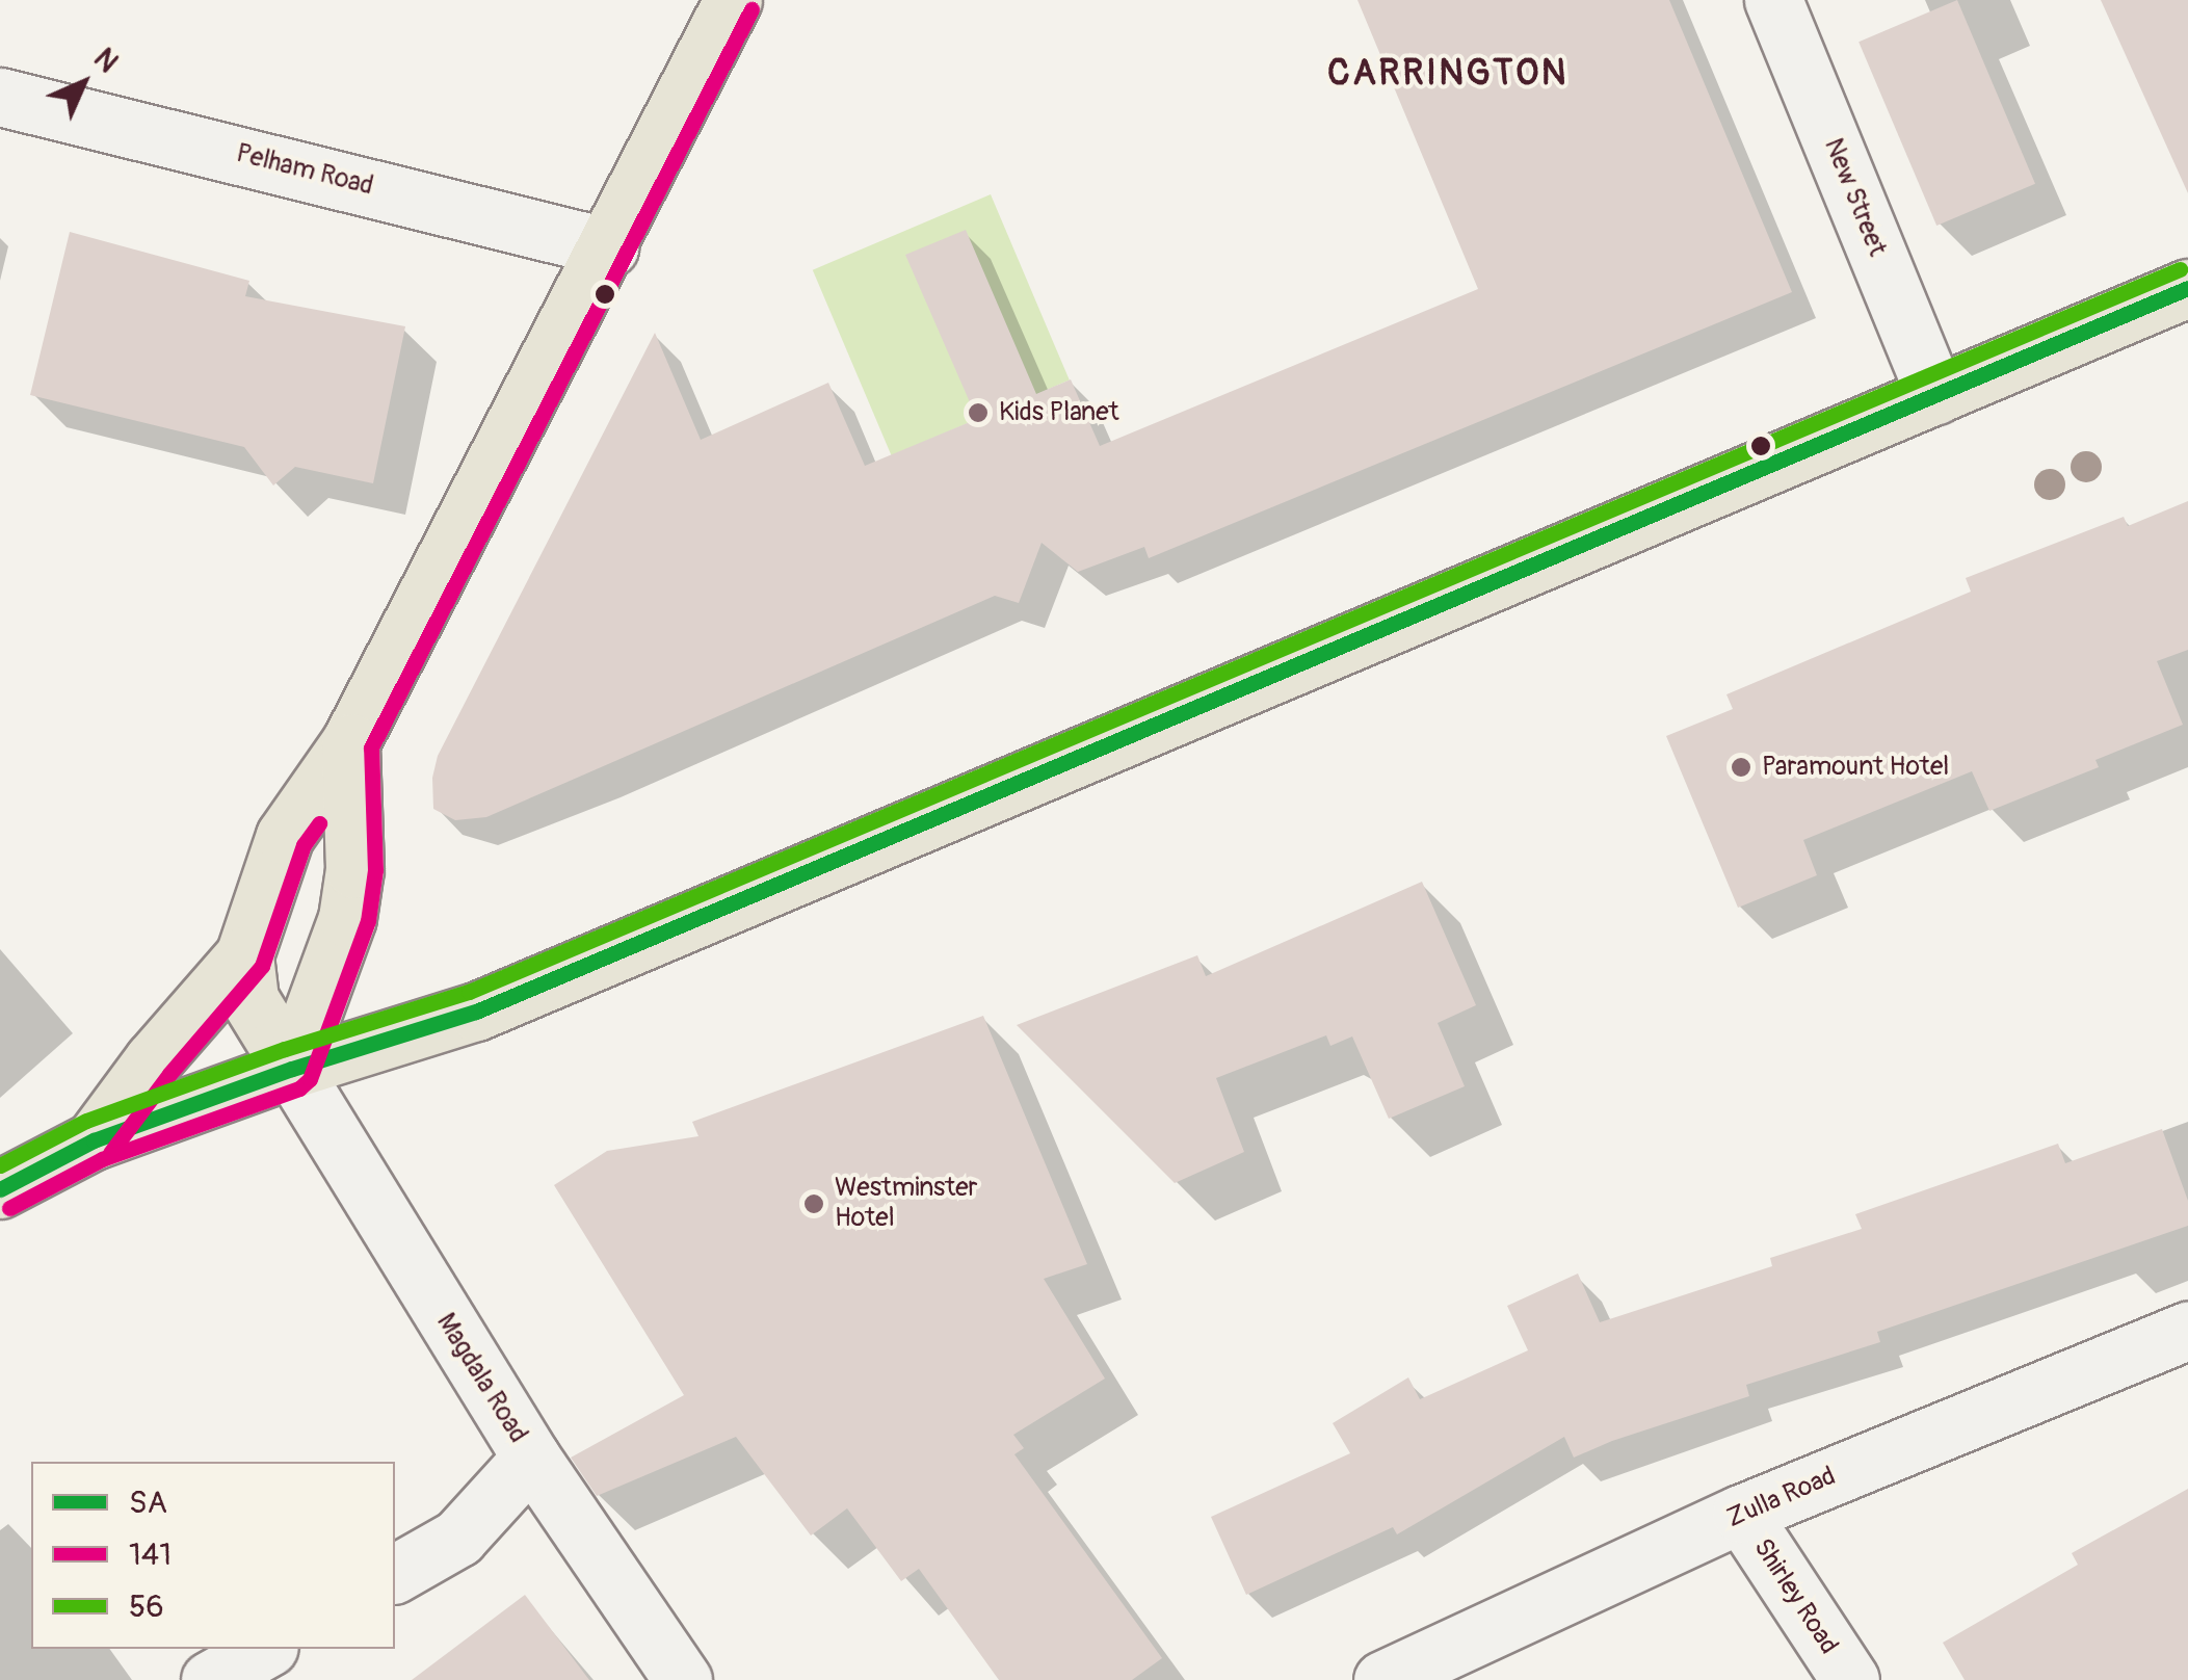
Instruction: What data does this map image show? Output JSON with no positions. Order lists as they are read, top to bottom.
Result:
{
  "streets": {
    "street": [
      "Pelham Road",
      "New Street",
      "Magdala Road",
      "Zulla Road",
      "Shirley Road"
    ]
  },
  "crossings": [
    ["Zulla Road", "Shirley Road"]
  ],
  "districts": ["CARRINGTON"],
  "places": ["Kids Planet", "Paramount Hotel", "Westminster Hotel"],
  "lines": ["transit line 141", "transit line 56", "transit line SA"],
  "legend": ["SA", "141", "56"],
  "north": "top right"
}
